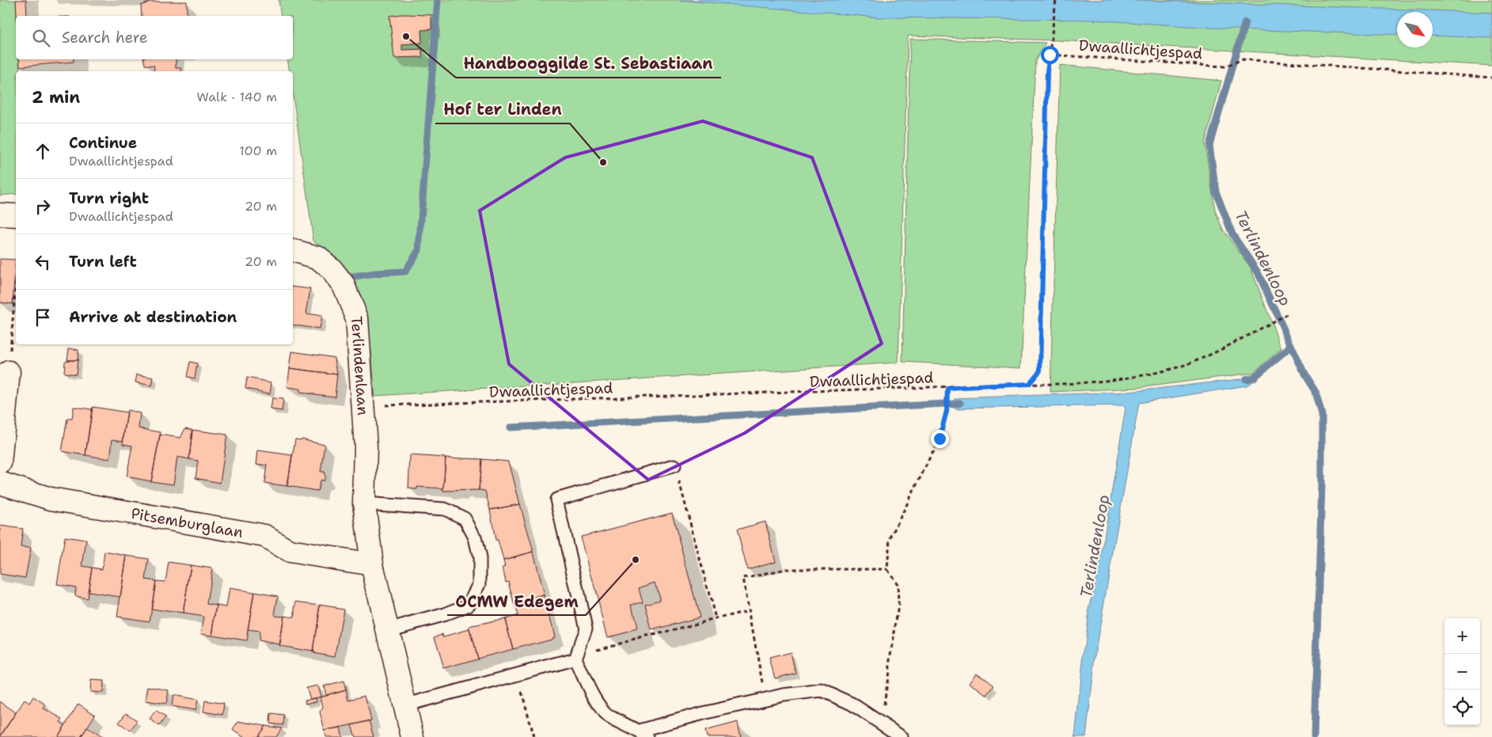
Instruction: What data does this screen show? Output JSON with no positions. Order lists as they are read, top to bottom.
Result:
{
  "streets": {
    "street": ["Terlindenlaan", "Pitsemburglaan"],
    "path": ["Dwaallichtjespad"]
  },
  "crossings": [
    ["Dwaallichtjespad", "Terlindenlaan"],
    ["Terlindenlaan", "Pitsemburglaan"]
  ],
  "water": ["Terlindenloop"],
  "places": ["Handbooggilde St. Sebastiaan", "Hof ter Linden", "OCMW Edegem"],
  "north": "bottom right",
  "page": {
    "search": "Search here",
    "heading": ["2 min", "Walk · 140 m"],
    "list": [
      ["Continue", "Dwaallichtjespad", "100 m"],
      ["Turn right", "Dwaallichtjespad", "20 m"],
      ["Turn left", "20 m"],
      "Arrive at destination"
    ],
    "map_buttons": ["+", "−"]
  }
}
